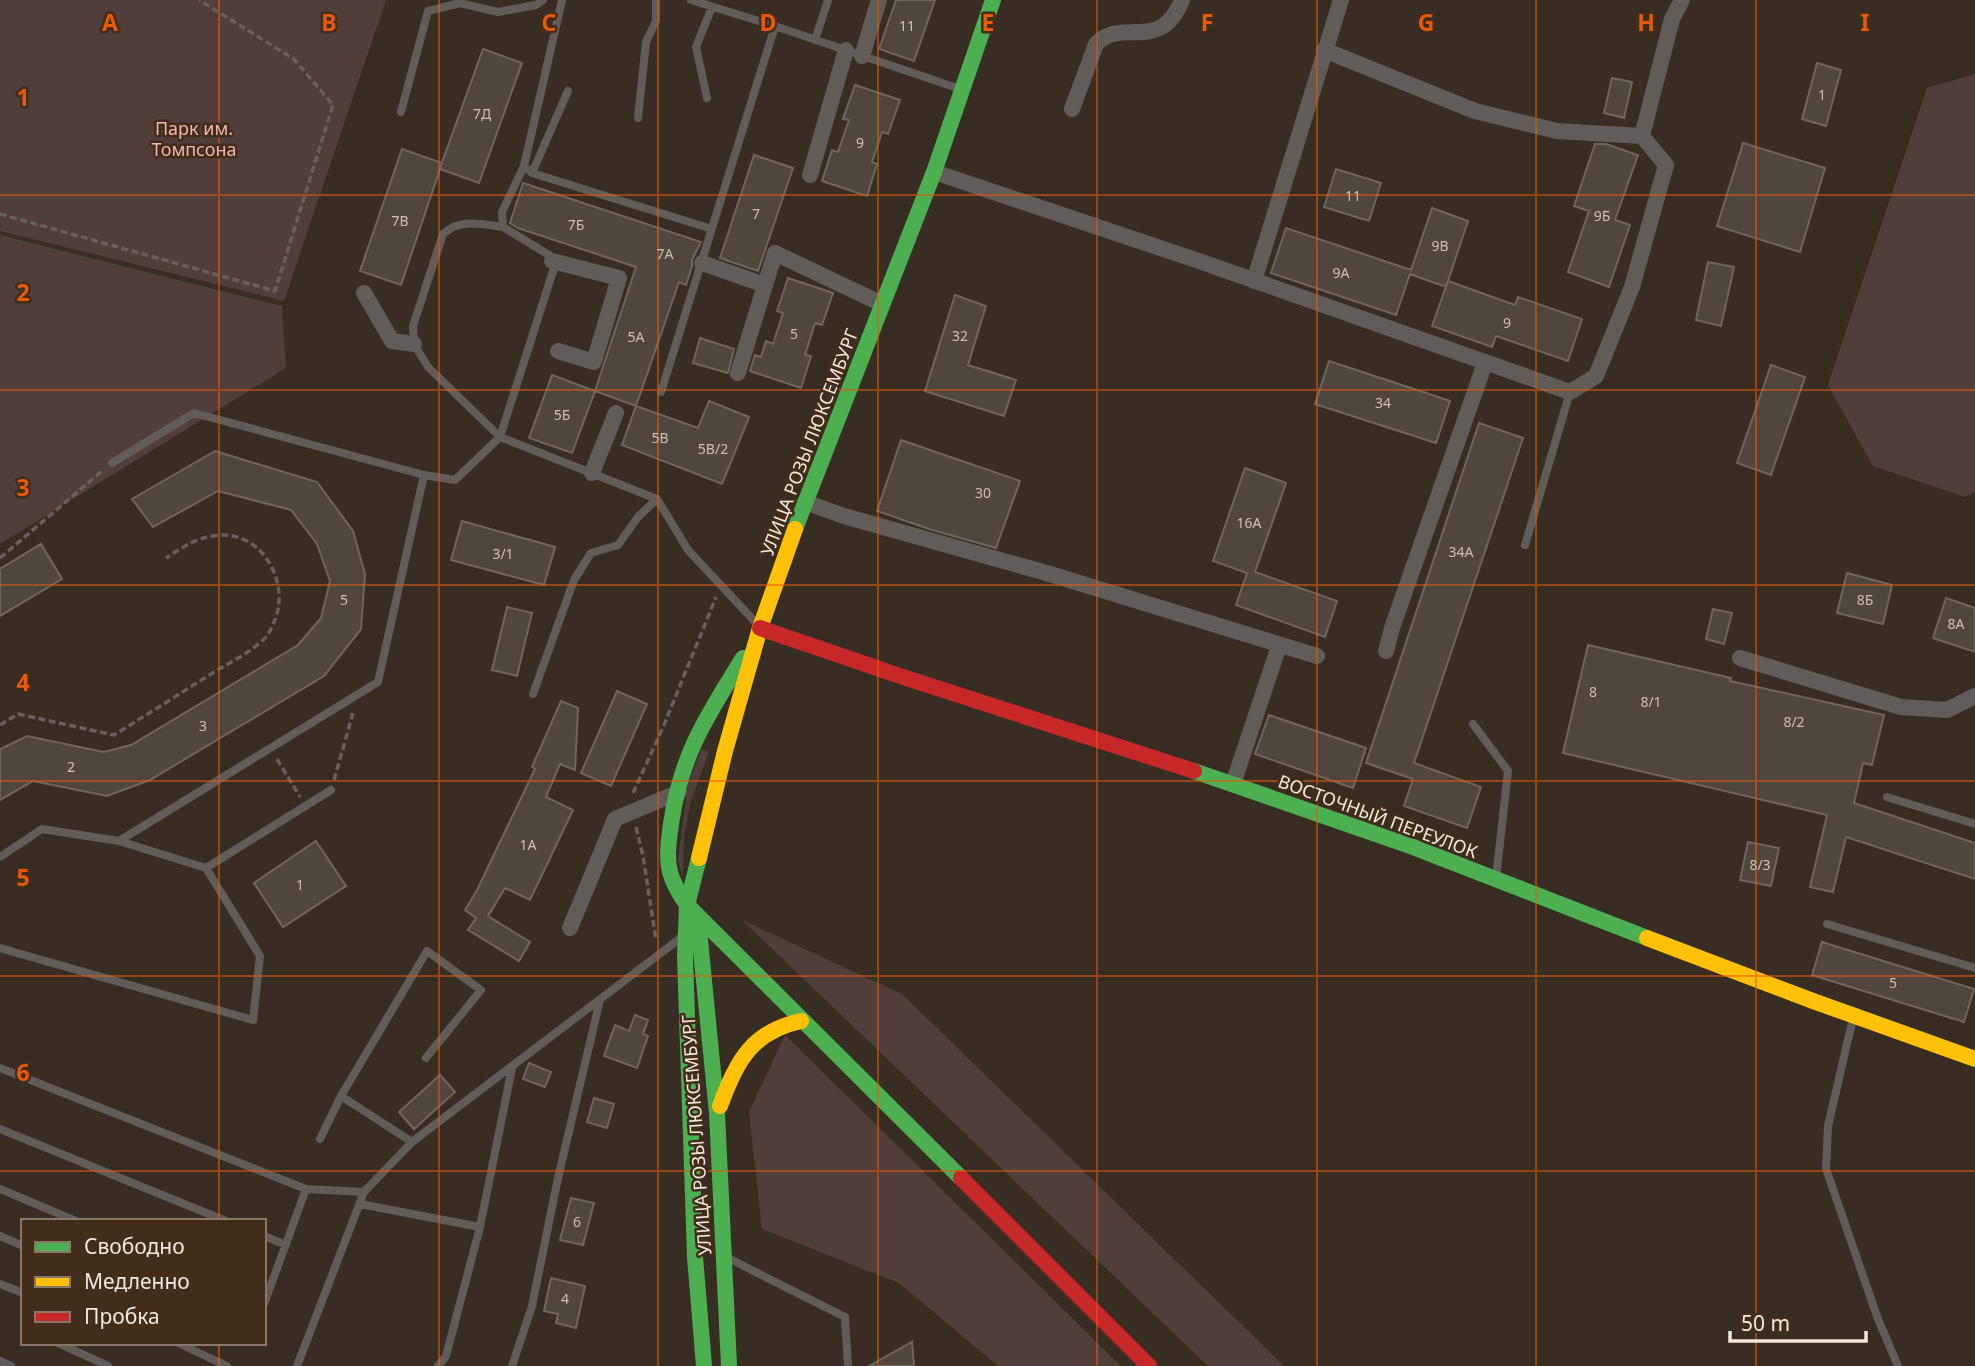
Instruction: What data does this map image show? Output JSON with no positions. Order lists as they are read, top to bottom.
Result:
{
  "streets": {
    "main road": ["УЛИЦА РОЗЫ ЛЮКСЕМБУРГ", "ВОСТОЧНЫЙ ПЕРЕУЛОК"]
  },
  "crossings": [
    ["УЛИЦА РОЗЫ ЛЮКСЕМБУРГ", "ВОСТОЧНЫЙ ПЕРЕУЛОК"]
  ],
  "parks": ["Парк им. Томпсона"],
  "house_numbers": [
    "11",
    "1",
    "7Д",
    "9",
    "11",
    "7",
    "9Б",
    "7В",
    "7Б",
    "9В",
    "7А",
    "9А",
    "9",
    "5",
    "32",
    "5А",
    "34",
    "5Б",
    "5В",
    "5В/2",
    "30",
    "16А",
    "34А",
    "3/1",
    "5",
    "8Б",
    "8А",
    "8",
    "8/1",
    "8/2",
    "3",
    "2",
    "1А",
    "8/3",
    "1",
    "5",
    "6",
    "4"
  ],
  "legend": ["Свободно", "Медленно", "Пробка"],
  "scale_bar": "50 m",
  "grid": {
    "columns": [
      "A",
      "B",
      "C",
      "D",
      "E",
      "F",
      "G",
      "H",
      "I"
    ],
    "rows": [
      "1",
      "2",
      "3",
      "4",
      "5",
      "6"
    ]
  }
}
